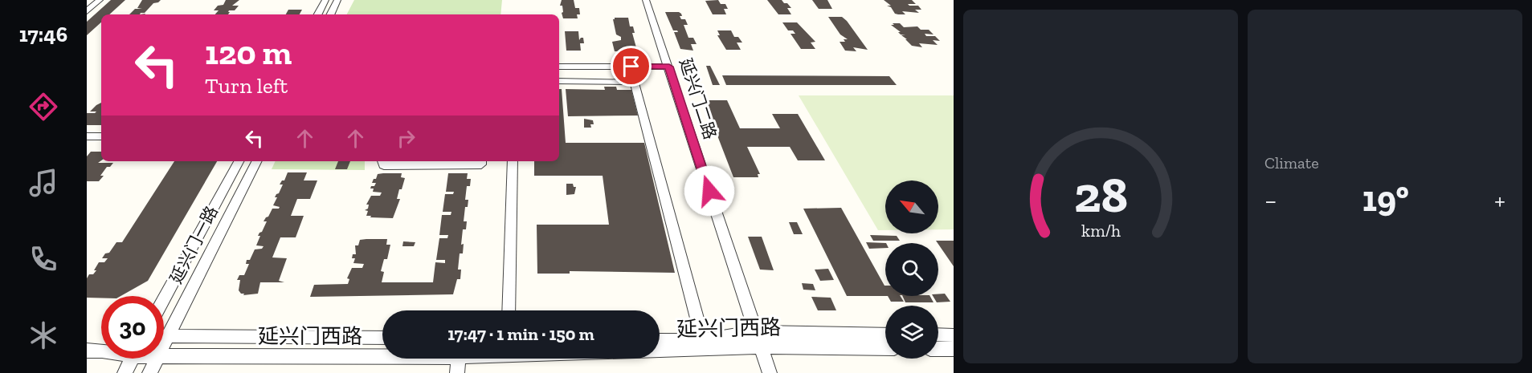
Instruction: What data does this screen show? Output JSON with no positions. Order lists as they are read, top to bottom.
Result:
{
  "streets": {
    "street": ["延兴门二路", "延兴门一路", "延兴门西路"]
  },
  "crossings": [
    ["延兴门二路", "延兴门西路"],
    ["延兴门一路", "延兴门西路"]
  ],
  "north": "top left",
  "page": {
    "tabs": "17:46",
    "tile": "Climate",
    "turn": ["120 m", "Turn left"],
    "heat": ["−", "19°", "+"],
    "limit": "30",
    "trip": "17:47 · 1 min · 150 m",
    "gauge": ["28", "km/h"]
  }
}
